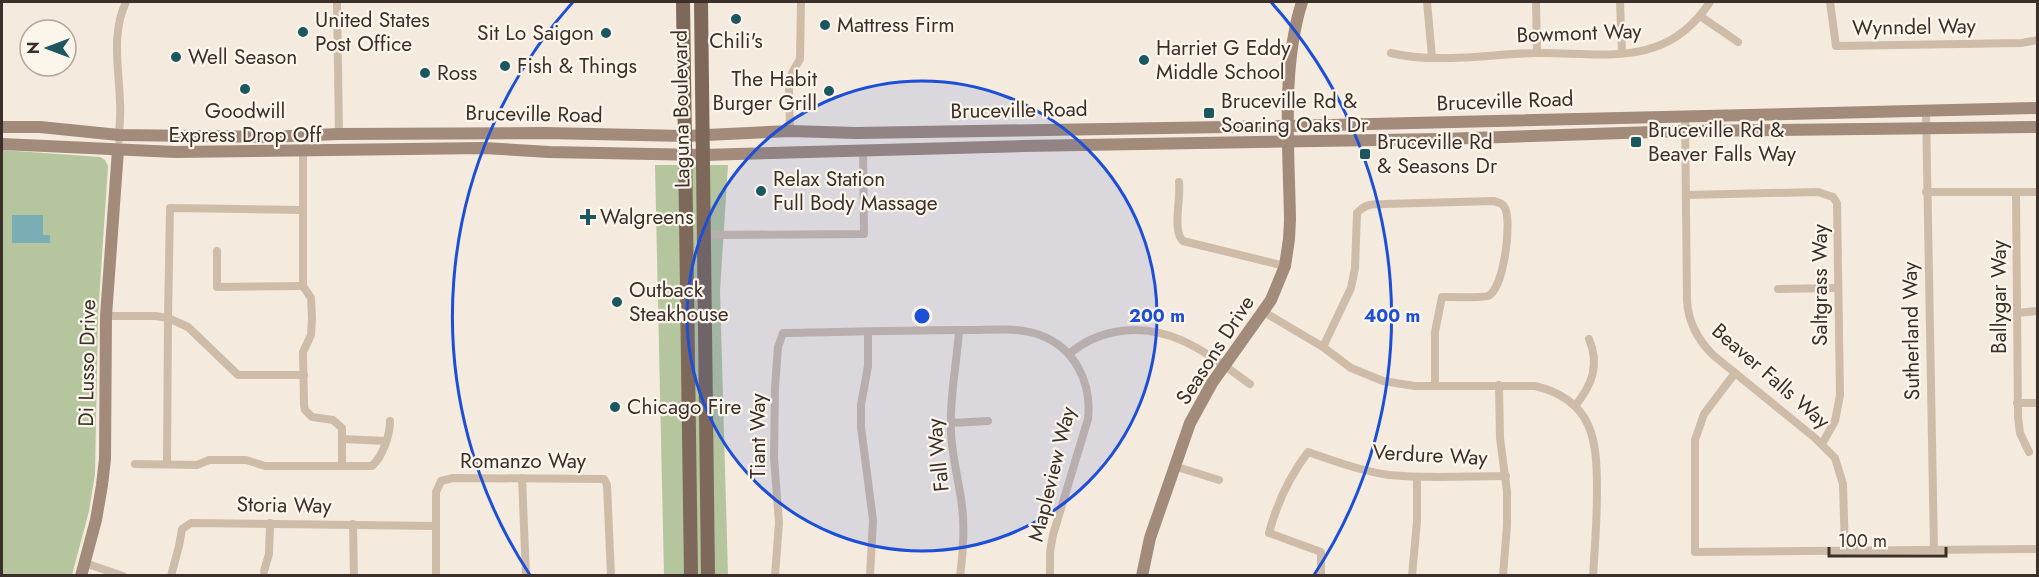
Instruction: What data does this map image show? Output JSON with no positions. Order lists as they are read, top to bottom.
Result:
{
  "streets": {
    "main road": [
      "Bruceville Road",
      "Laguna Boulevard",
      "Seasons Drive",
      "Di Lusso Drive"
    ],
    "street": [
      "Wynndel Way",
      "Bowmont Way",
      "Saltgrass Way",
      "Ballygar Way",
      "Sutherland Way",
      "Beaver Falls Way",
      "Tiant Way",
      "Fall Way",
      "Verdure Way",
      "Romanzo Way",
      "Mapleview Way",
      "Storia Way"
    ]
  },
  "crossings": [
    ["Bruceville Road", "Laguna Boulevard"],
    ["Bruceville Road", "Sutherland Way"],
    ["Bruceville Road", "Seasons Drive"],
    ["Bruceville Road", "Di Lusso Drive"],
    ["Bruceville Road", "Beaver Falls Way"],
    ["Saltgrass Way", "Beaver Falls Way"],
    ["Tiant Way", "Mapleview Way"],
    ["Fall Way", "Mapleview Way"],
    ["Romanzo Way", "Storia Way"]
  ],
  "places": {
    "other": [
      "Chili's",
      "Mattress Firm",
      "United States Post Office",
      "Sit Lo Saigon",
      "Well Season",
      "Harriet G Eddy Middle School",
      "Fish & Things",
      "Ross",
      "Goodwill Express Drop Off",
      "The Habit Burger Grill",
      "Relax Station Full Body Massage",
      "Outback Steakhouse",
      "Chicago Fire"
    ],
    "transit": ["Bruceville Rd & Soaring Oaks Dr", "Bruceville Rd & Beaver Falls Way", "Bruceville Rd & Seasons Dr"],
    "health": ["Walgreens"]
  },
  "scale_bar": "100 m",
  "north": "left",
  "rings": ["200 m", "400 m"]
}
